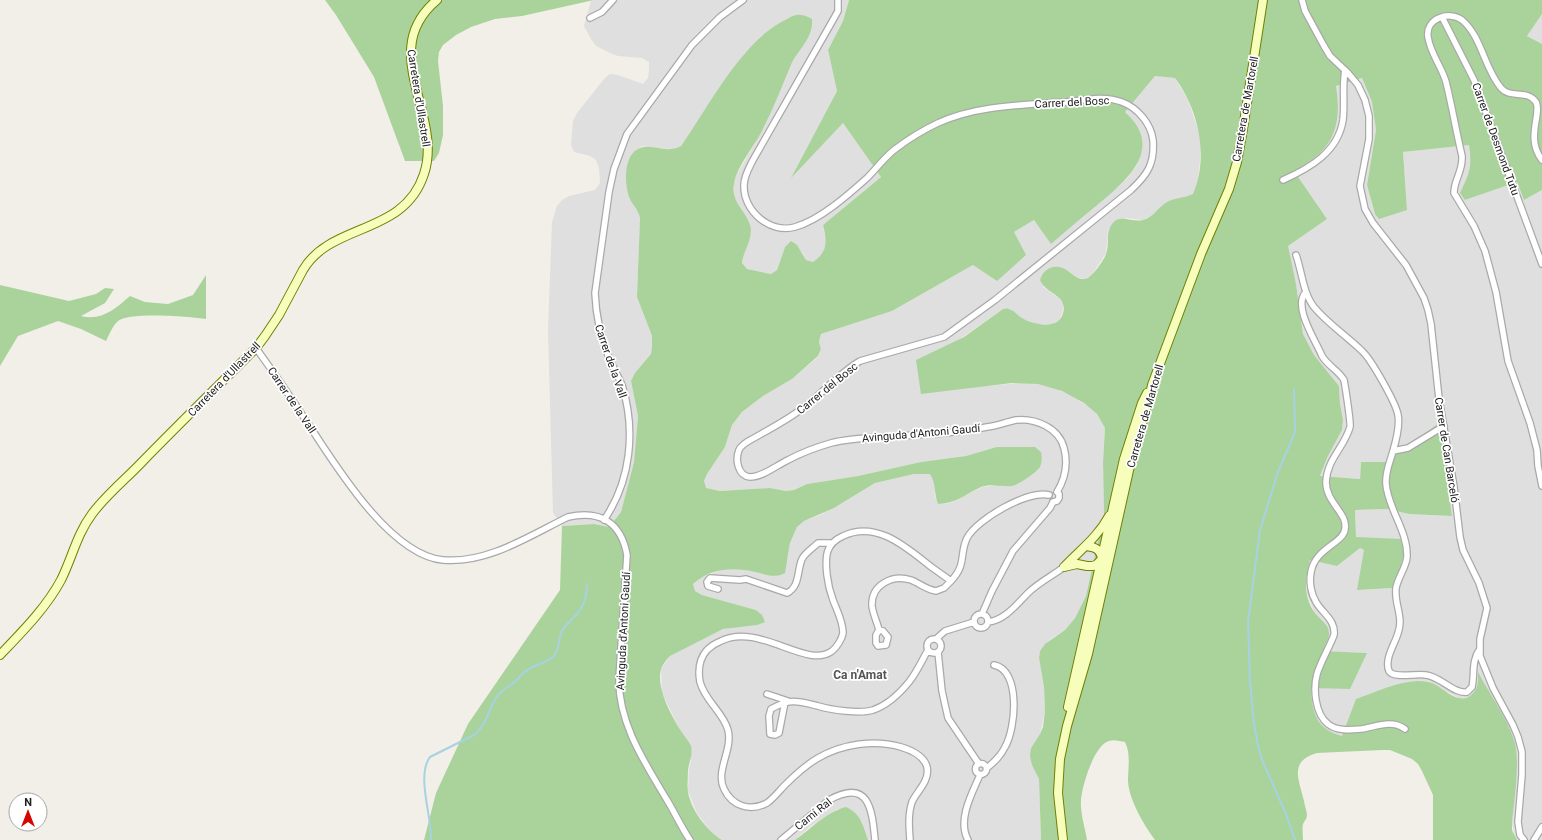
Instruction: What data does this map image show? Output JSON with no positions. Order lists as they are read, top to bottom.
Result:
{
  "streets": {
    "main road": ["Carretera d'Ullastrell", "Carretera de Martorell"],
    "street": [
      "Carrer del Bosc",
      "Carrer de Desmond Tutu",
      "Carrer de la Vall",
      "Avinguda d'Antoni Gaudí",
      "Carrer de Can Barceló",
      "Camí Ral"
    ]
  },
  "crossings": [
    ["Carretera d'Ullastrell", "Carrer de la Vall"],
    ["Carrer del Bosc", "Avinguda d'Antoni Gaudí"],
    ["Carrer de la Vall", "Avinguda d'Antoni Gaudí"]
  ],
  "districts": ["Ca n'Amat"],
  "north": "top"
}
